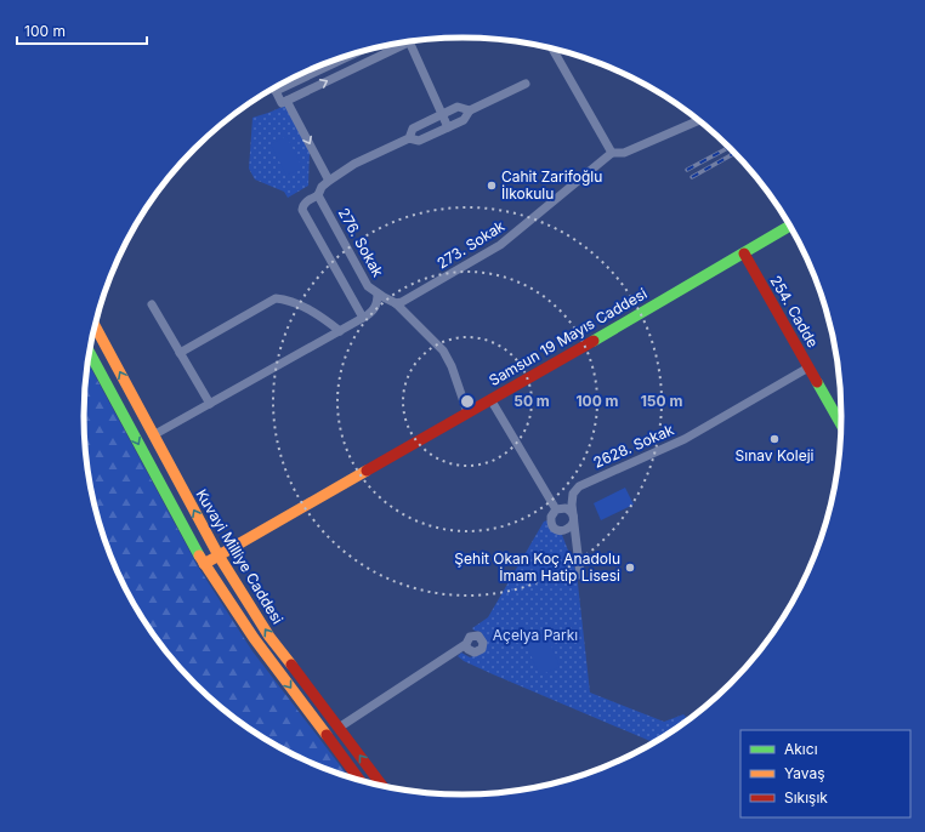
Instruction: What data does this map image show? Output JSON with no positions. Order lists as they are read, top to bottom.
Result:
{
  "streets": {
    "main road": ["254. Cadde", "Samsun 19 Mayıs Caddesi", "Kuvayi Milliye Caddesi"],
    "street": ["276. Sokak", "273. Sokak", "2628. Sokak"]
  },
  "crossings": [
    ["276. Sokak", "273. Sokak"],
    ["276. Sokak", "Samsun 19 Mayıs Caddesi"],
    ["254. Cadde", "Samsun 19 Mayıs Caddesi"],
    ["254. Cadde", "2628. Sokak"],
    ["Samsun 19 Mayıs Caddesi", "Kuvayi Milliye Caddesi"]
  ],
  "parks": ["Açelya Parkı"],
  "places": ["Cahit Zarifoğlu İlkokulu", "Sınav Koleji", "Şehit Okan Koç Anadolu İmam Hatip Lisesi"],
  "legend": ["Akıcı", "Yavaş", "Sıkışık"],
  "scale_bar": "100 m",
  "rings": ["50 m", "100 m", "150 m"]
}
